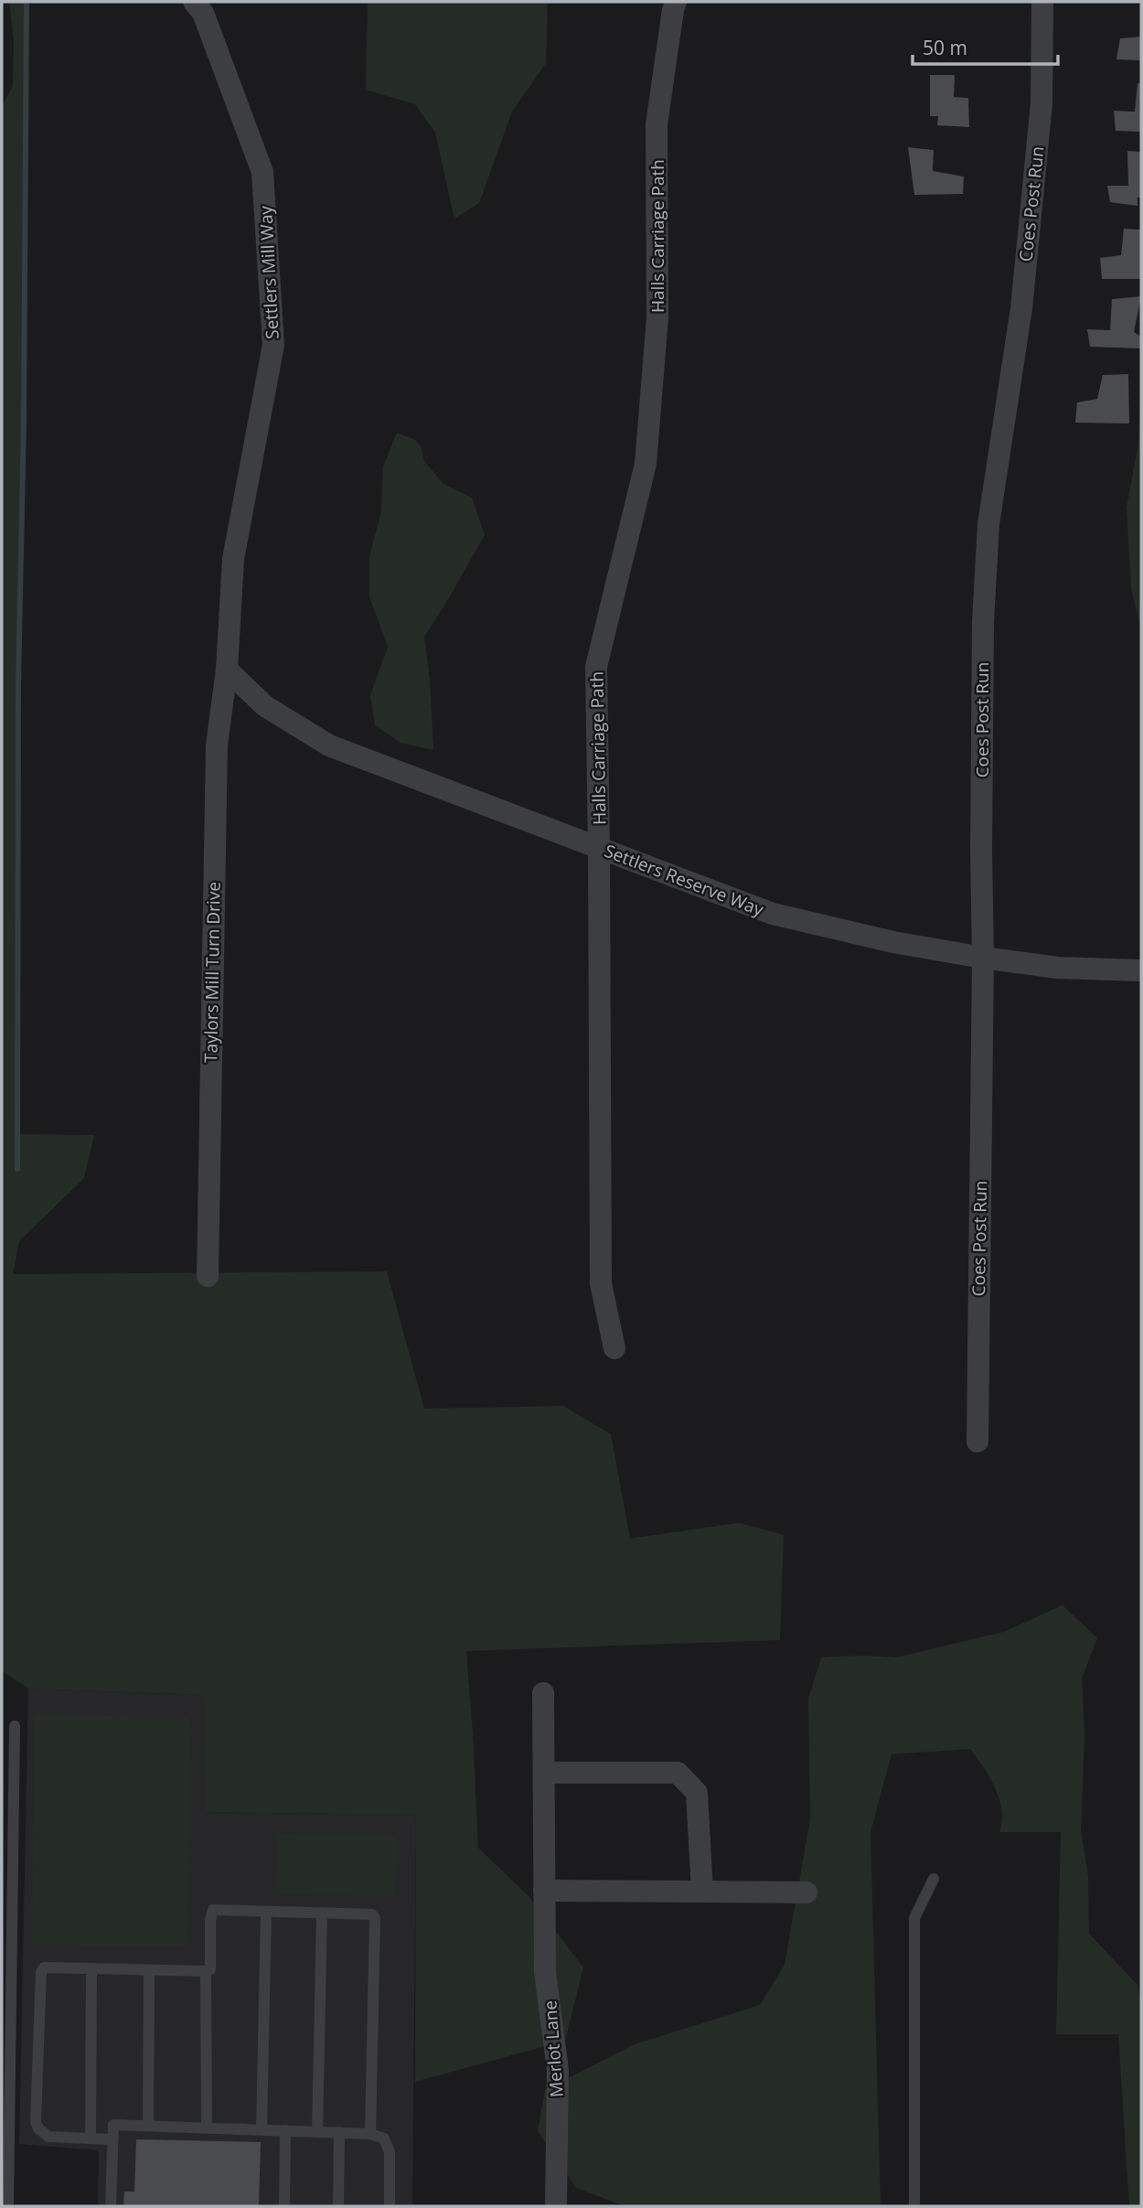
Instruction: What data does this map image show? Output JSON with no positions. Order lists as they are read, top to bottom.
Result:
{
  "streets": {
    "street": [
      "Coes Post Run",
      "Halls Carriage Path",
      "Settlers Mill Way",
      "Settlers Reserve Way",
      "Taylors Mill Turn Drive",
      "Merlot Lane"
    ]
  },
  "crossings": [
    ["Coes Post Run", "Settlers Reserve Way"],
    ["Halls Carriage Path", "Settlers Reserve Way"],
    ["Settlers Mill Way", "Settlers Reserve Way"],
    ["Settlers Mill Way", "Taylors Mill Turn Drive"],
    ["Settlers Reserve Way", "Taylors Mill Turn Drive"]
  ],
  "scale_bar": "50 m"
}
